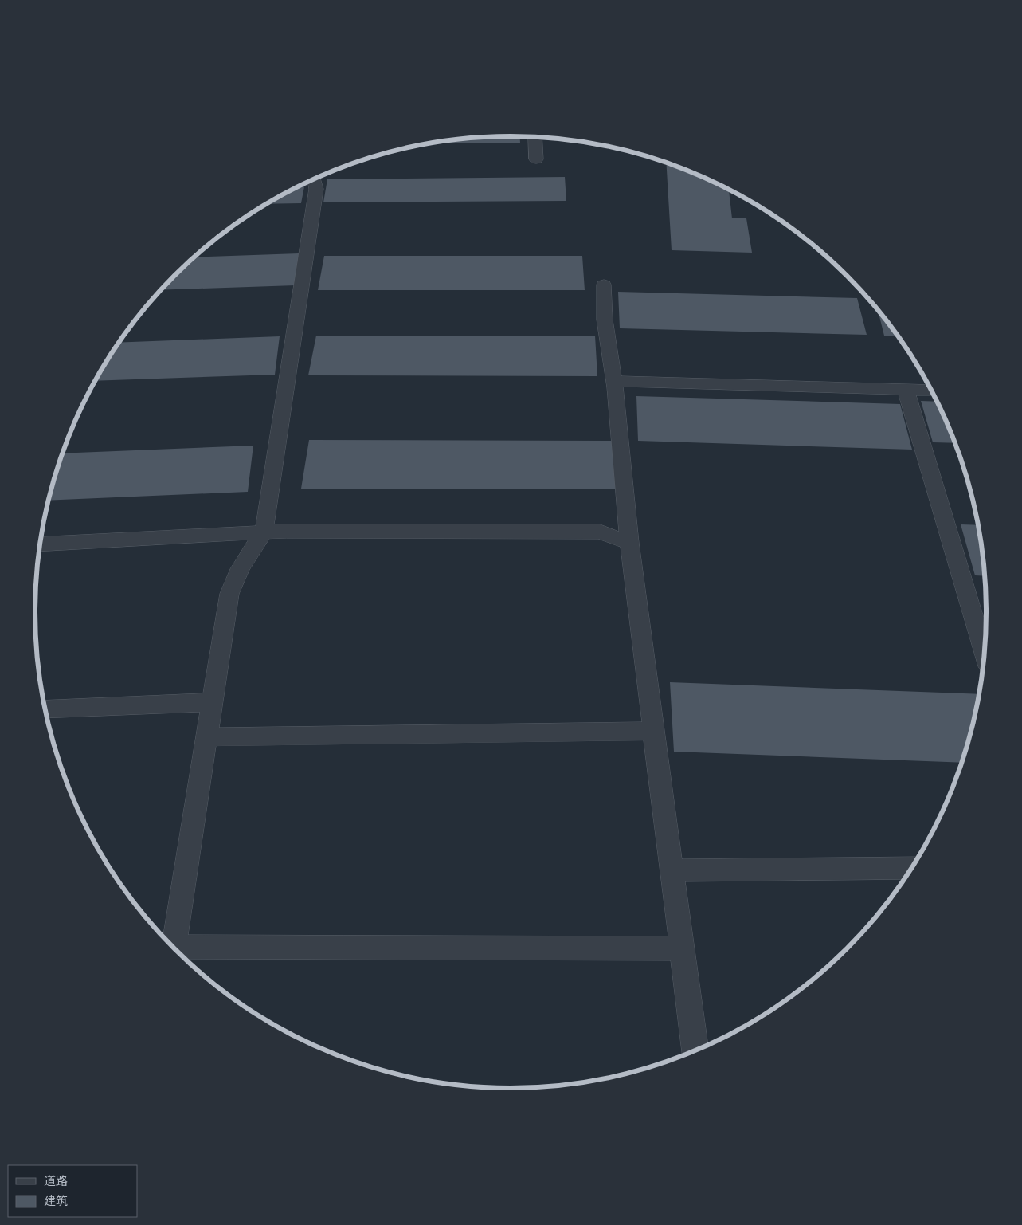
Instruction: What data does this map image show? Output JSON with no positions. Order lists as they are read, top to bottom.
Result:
{
  "legend": ["道路", "建筑"]
}
